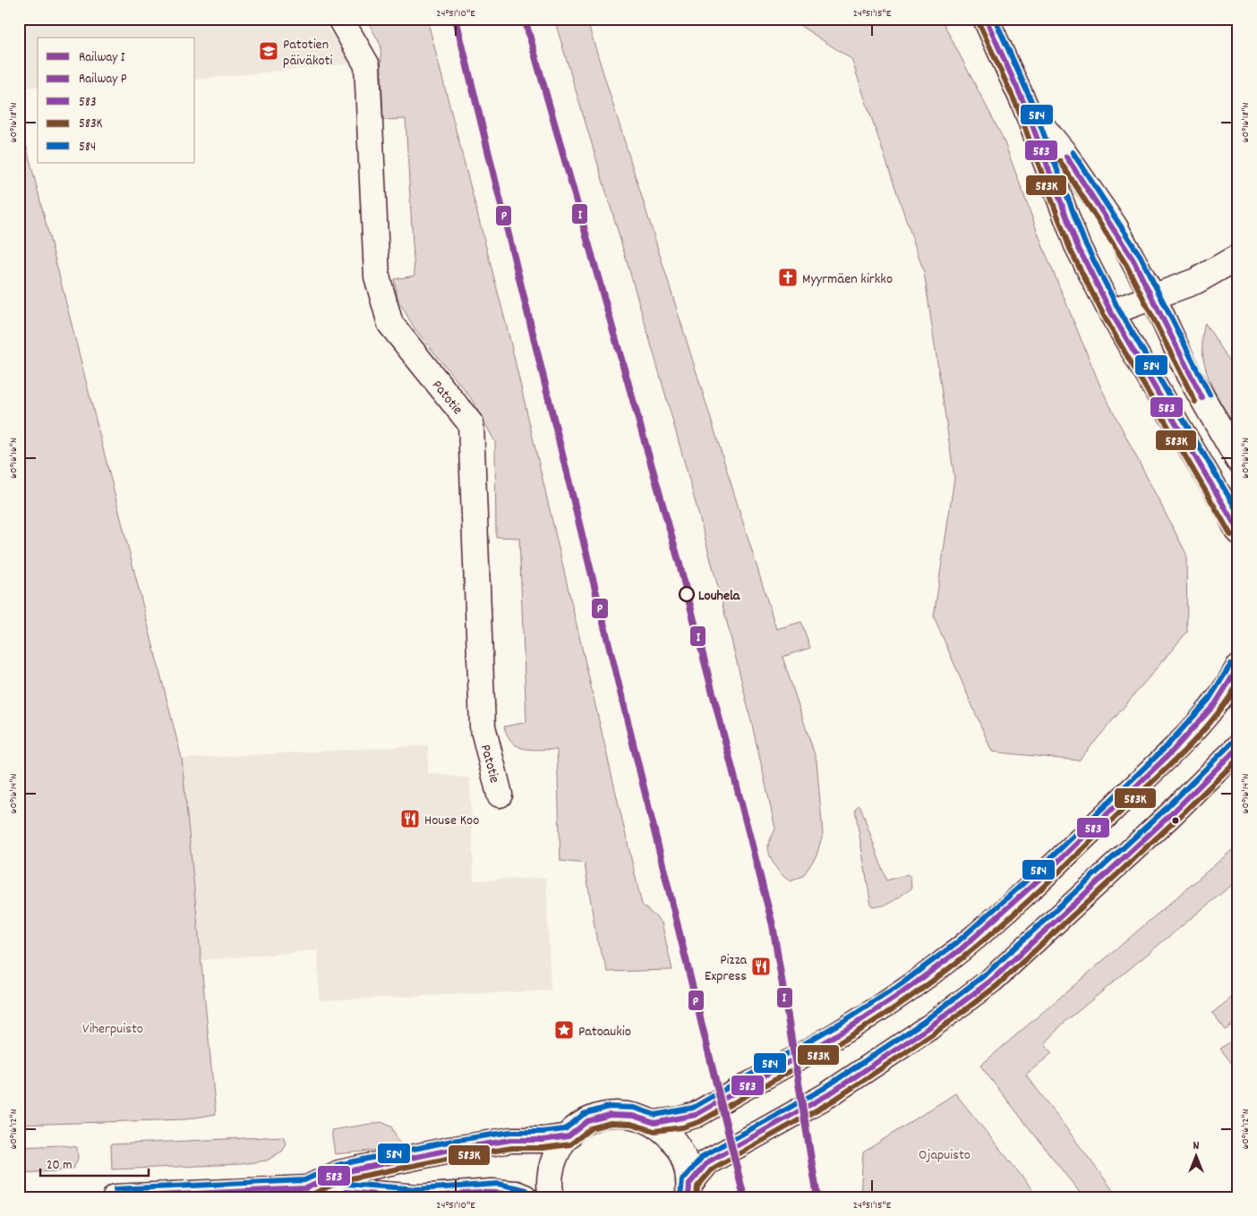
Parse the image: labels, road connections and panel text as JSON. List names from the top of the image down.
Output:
{
  "streets": {
    "street": ["Patotie"]
  },
  "parks": ["Viherpuisto", "Ojapuisto"],
  "places": {
    "school or university": ["Patotien päiväkoti"],
    "church": ["Myyrmäen kirkko"],
    "other": ["Louhela"],
    "restaurant": ["House Koo", "Pizza Express"],
    "place": ["Patoaukio"]
  },
  "lines": [
    "rail line I",
    "rail line P",
    "transit line 583",
    "transit line 584",
    "transit line 583K"
  ],
  "legend": [
    "Railway I",
    "Railway P",
    "583",
    "583K",
    "584"
  ],
  "scale_bar": "20 m",
  "north": "top",
  "coordinates": [
    "24°51'10\"E",
    "24°51'15\"E",
    "60°16'18\"N",
    "60°16'16\"N",
    "60°16'14\"N",
    "60°16'12\"N"
  ]
}
